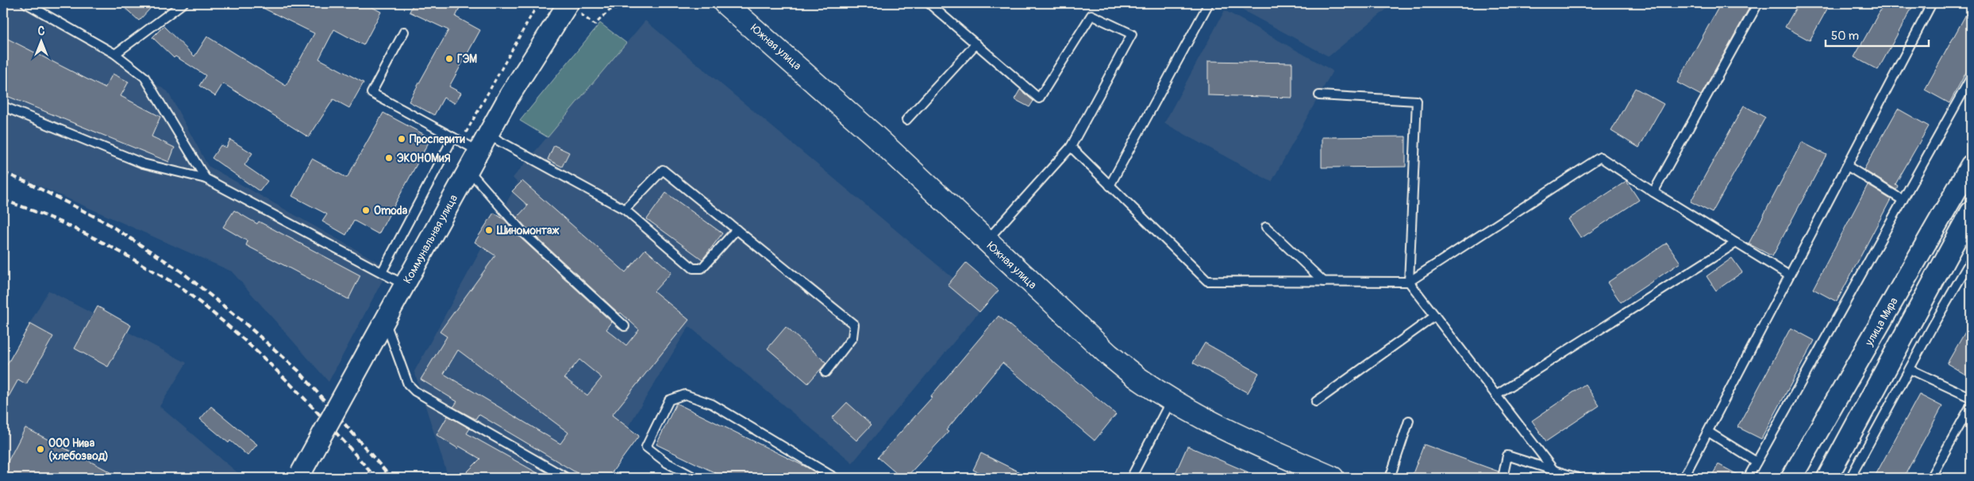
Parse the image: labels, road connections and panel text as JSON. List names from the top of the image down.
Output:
{
  "streets": {
    "main road": ["Южная улица"],
    "street": ["Коммунальная улица", "улица Мира"]
  },
  "places": [
    "ГЭМ",
    "Просперити",
    "ЭКОНОМиЯ",
    "Omoda",
    "Шиномонтаж",
    "ООО Нива (хлебозвод)"
  ],
  "scale_bar": "50 m",
  "north": "top"
}
